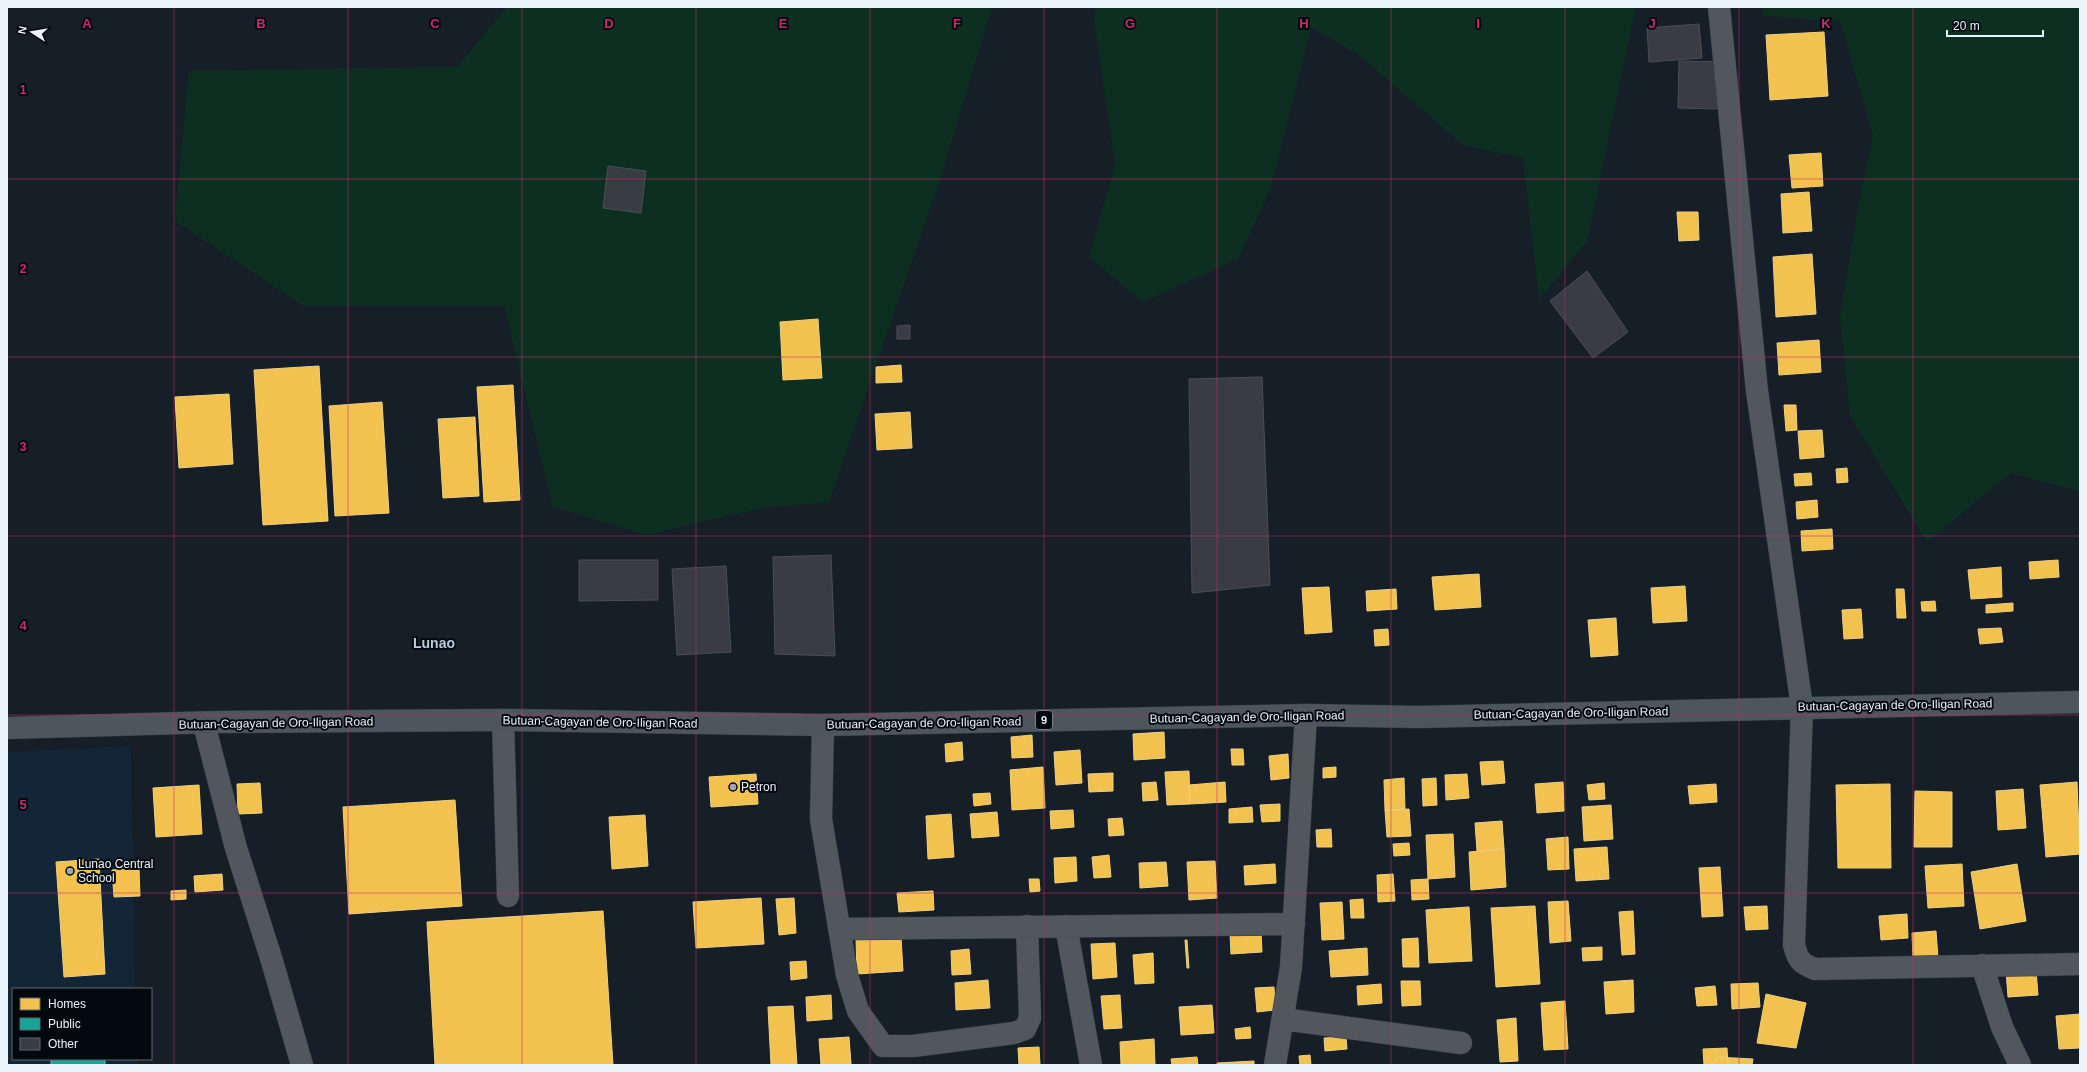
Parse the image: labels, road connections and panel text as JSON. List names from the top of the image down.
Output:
{
  "streets": {
    "highway": ["Butuan-Cagayan de Oro-Iligan Road", "9"]
  },
  "districts": ["Lunao"],
  "places": ["Petron", "Lunao Central School"],
  "legend": ["Homes", "Public", "Other"],
  "scale_bar": "20 m",
  "north": "left",
  "grid": {
    "columns": [
      "A",
      "B",
      "C",
      "D",
      "E",
      "F",
      "G",
      "H",
      "I",
      "J",
      "K"
    ],
    "rows": [
      "1",
      "2",
      "3",
      "4",
      "5"
    ]
  }
}
